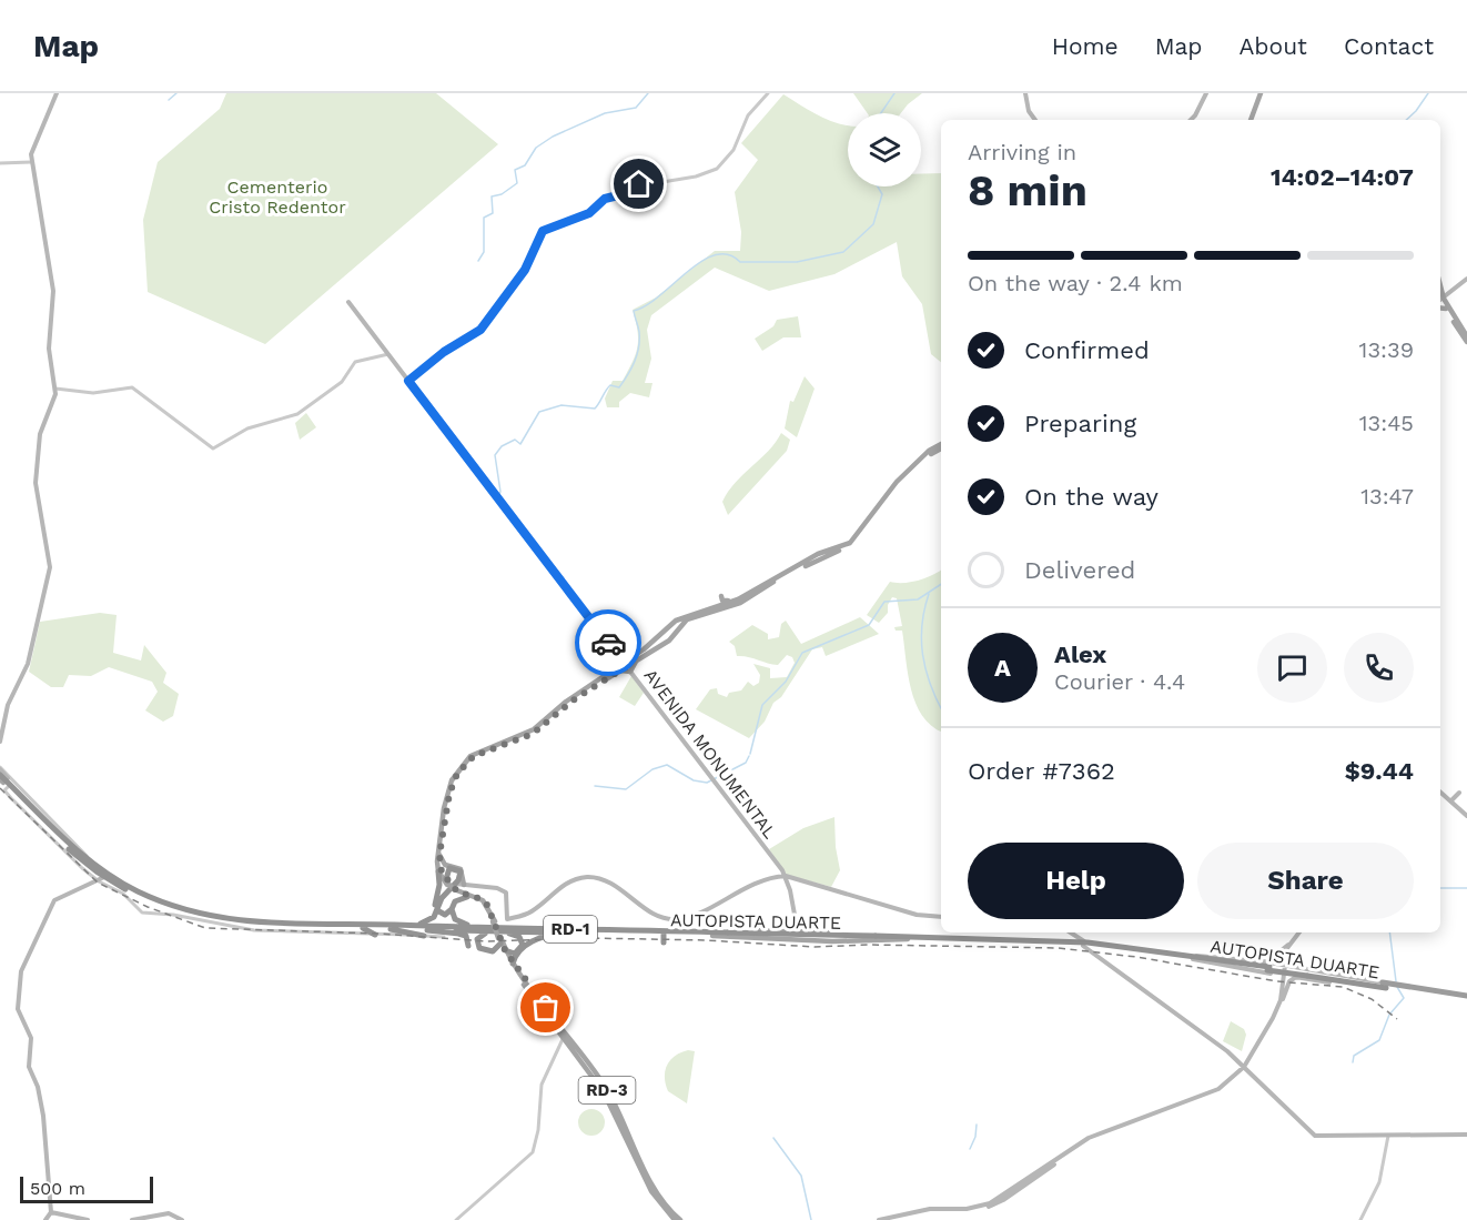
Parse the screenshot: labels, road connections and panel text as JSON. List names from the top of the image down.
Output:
{
  "streets": {
    "highway": ["AUTOPISTA DUARTE", "RD-1"],
    "main road": ["AVENIDA MONUMENTAL", "RD-3"]
  },
  "crossings": [
    ["AVENIDA MONUMENTAL", "AUTOPISTA DUARTE"]
  ],
  "parks": ["Cementerio Cristo Redentor"],
  "scale_bar": "500 m",
  "page": {
    "header": "Map",
    "nav": [
      "Home",
      "Map",
      "About",
      "Contact"
    ],
    "heading": ["8 min", "Arriving in", "14:02–14:07"],
    "panel": [
      "Alex",
      "Courier · 4.4",
      "Order #7362",
      "$9.44"
    ],
    "bar": "On the way · 2.4 km",
    "list": [
      ["Confirmed", "13:39"],
      ["Preparing", "13:45"],
      ["On the way", "13:47"],
      "Delivered"
    ],
    "round": "A",
    "buttons": ["Help", "Share"],
    "scale": "500 m"
  }
}
